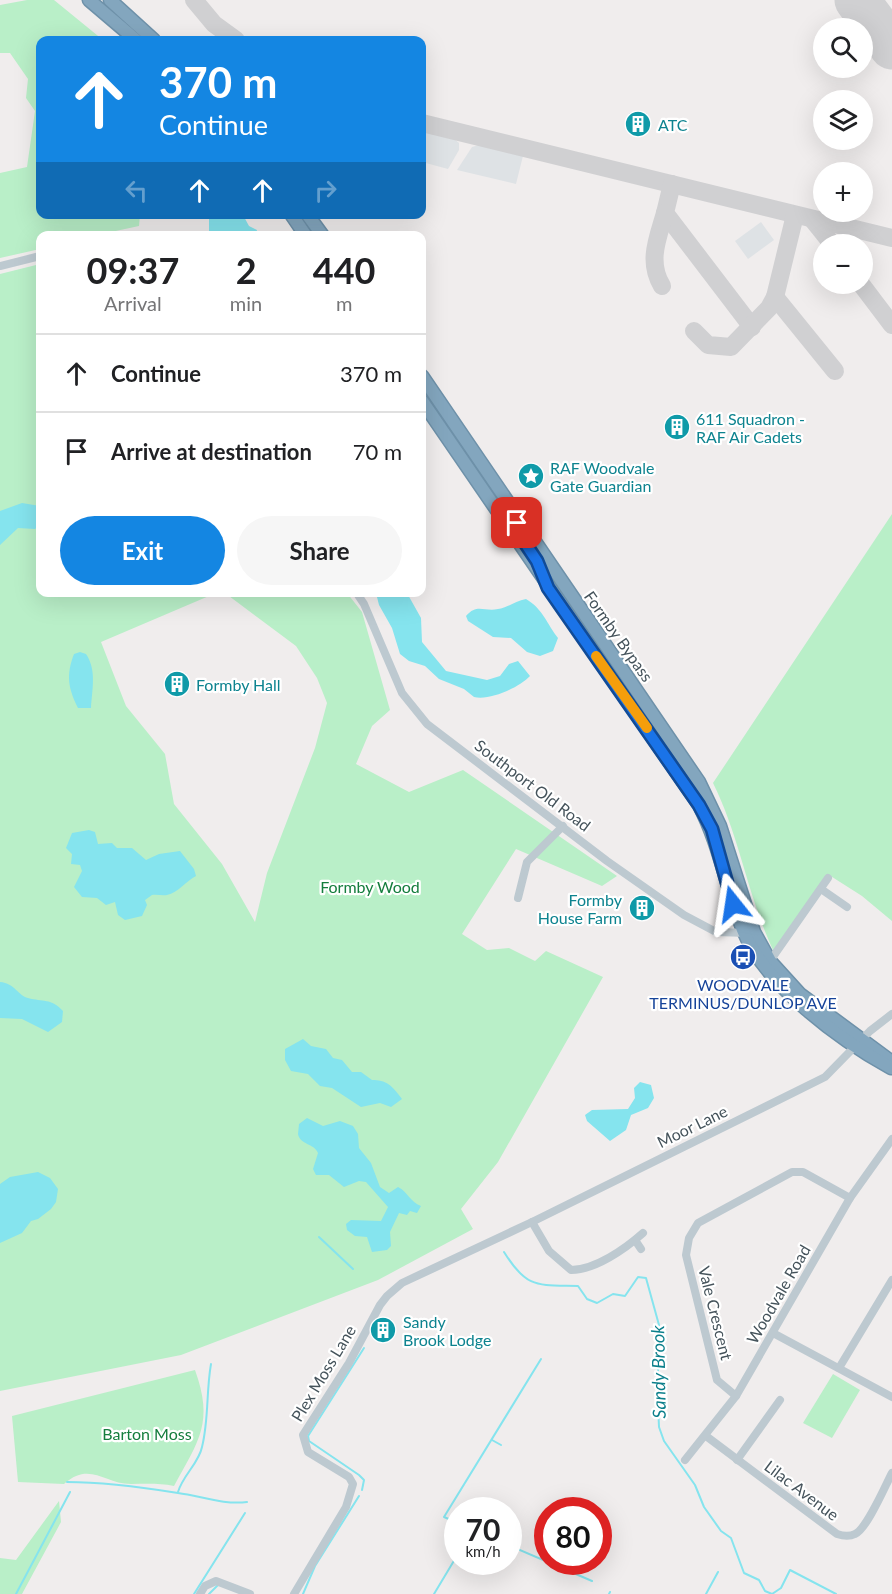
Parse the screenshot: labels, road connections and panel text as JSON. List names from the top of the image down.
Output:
{
  "streets": {
    "highway": ["Formby Bypass"],
    "street": [
      "Southport Old Road",
      "Moor Lane",
      "Woodvale Road",
      "Vale Crescent",
      "Plex Moss Lane",
      "Lilac Avenue"
    ]
  },
  "crossings": [
    ["Formby Bypass", "Southport Old Road"],
    ["Moor Lane", "Plex Moss Lane"],
    ["Woodvale Road", "Vale Crescent"],
    ["Woodvale Road", "Lilac Avenue"]
  ],
  "water": ["Sandy Brook"],
  "parks": ["Formby Wood", "Barton Moss"],
  "places": {
    "building": [
      "ATC",
      "611 Squadron - RAF Air Cadets",
      "Formby Hall",
      "Formby House Farm",
      "Sandy Brook Lodge"
    ],
    "place": ["RAF Woodvale Gate Guardian"],
    "bus stop": ["WOODVALE TERMINUS/DUNLOP AVE"]
  },
  "page": {
    "map_buttons": ["+", "−"],
    "turn": ["370 m", "Continue"],
    "eta": [
      "09:37",
      "Arrival",
      "2",
      "min",
      "440",
      "m"
    ],
    "list": [
      {
        "name": "Continue",
        "value": "370 m"
      },
      {
        "name": "Arrive at destination",
        "value": "70 m"
      }
    ],
    "buttons": ["Exit", "Share"],
    "speed": "70 km/h",
    "limit": "80"
  }
}
